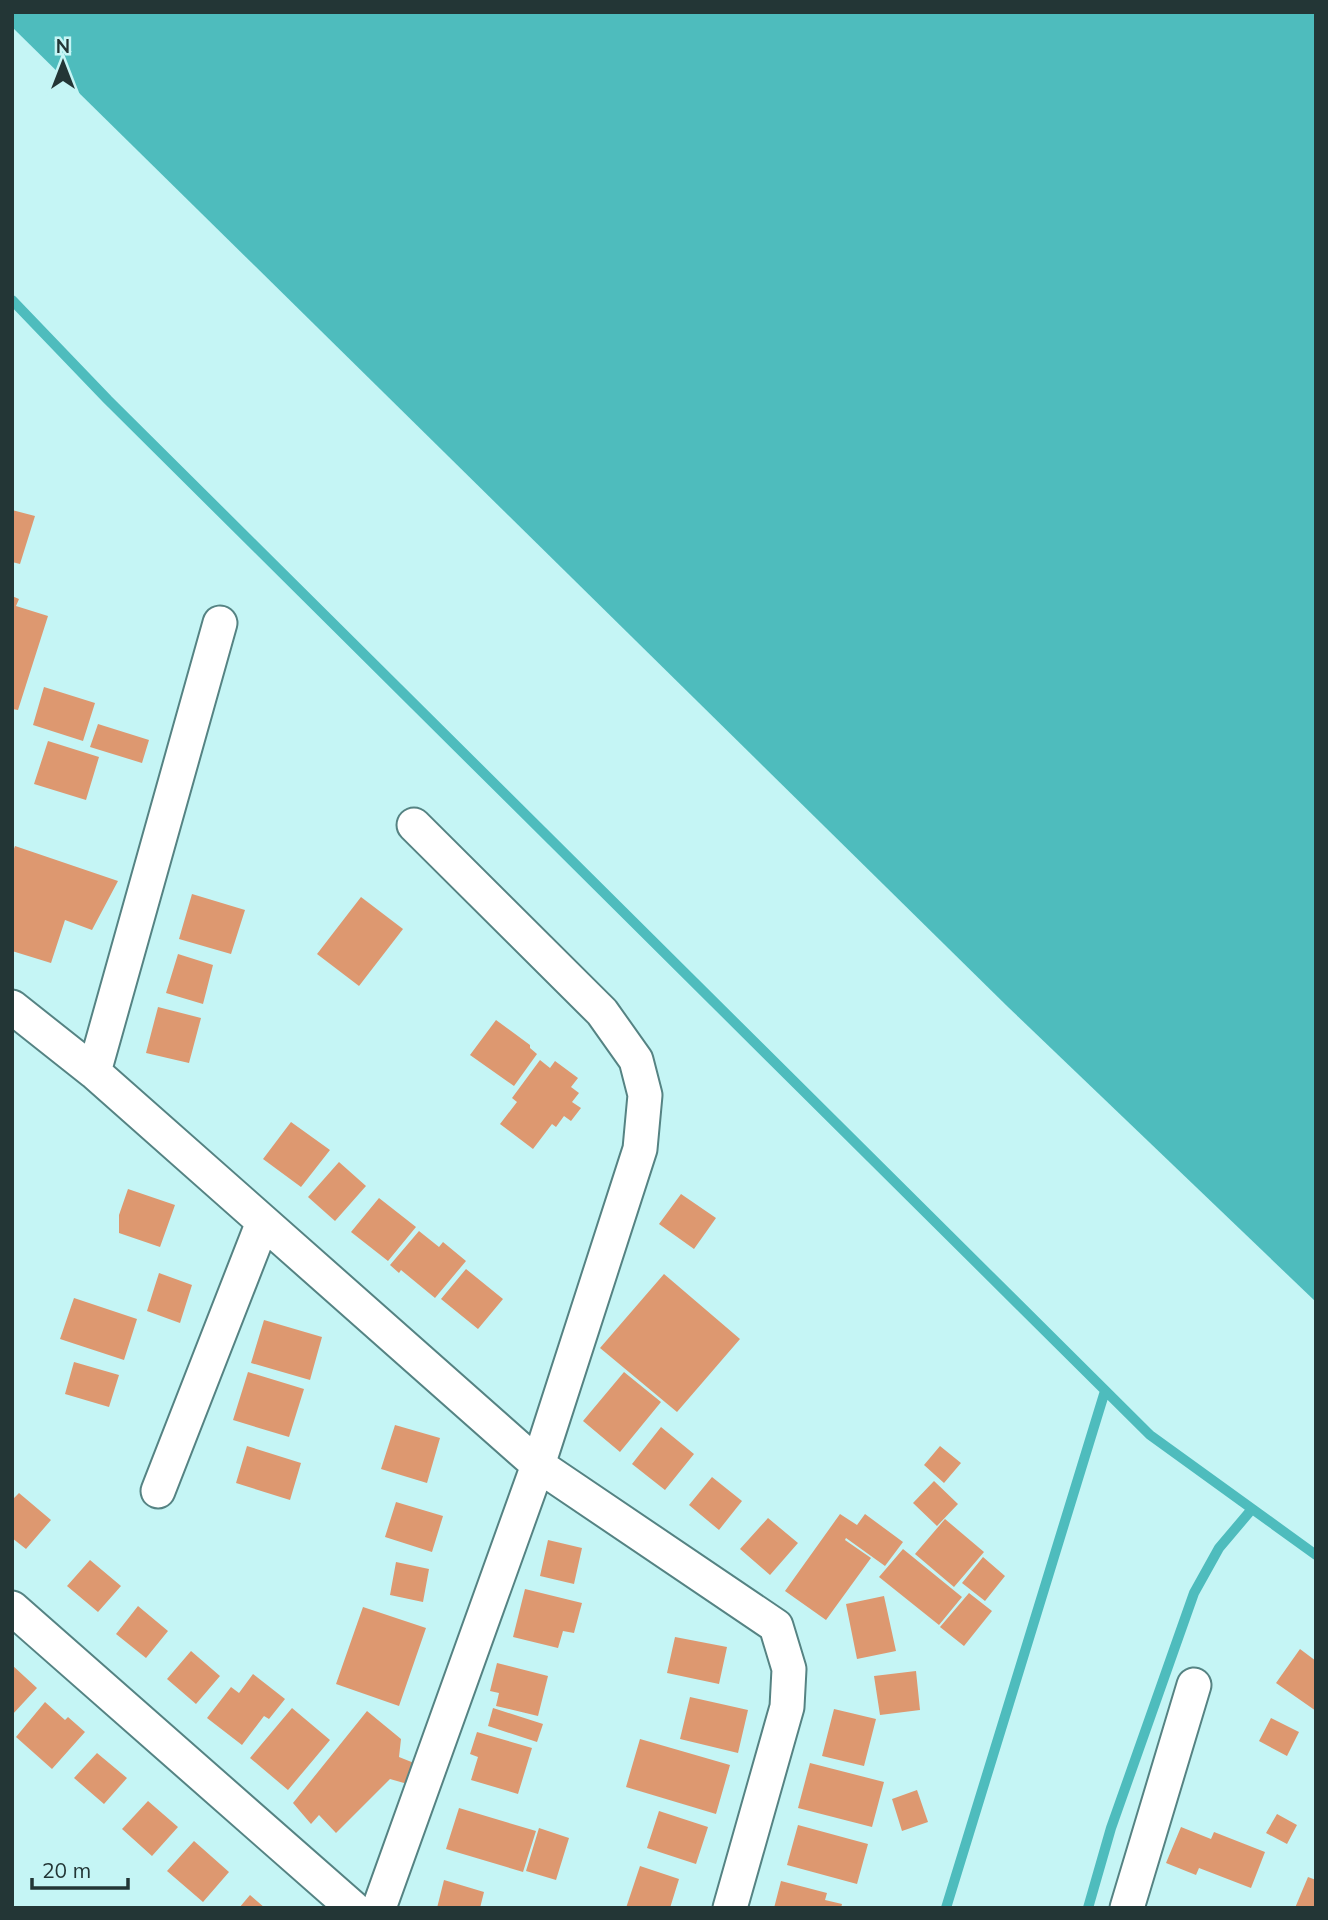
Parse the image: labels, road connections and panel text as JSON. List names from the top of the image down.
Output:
{
  "scale_bar": "20 m",
  "north": "top"
}
